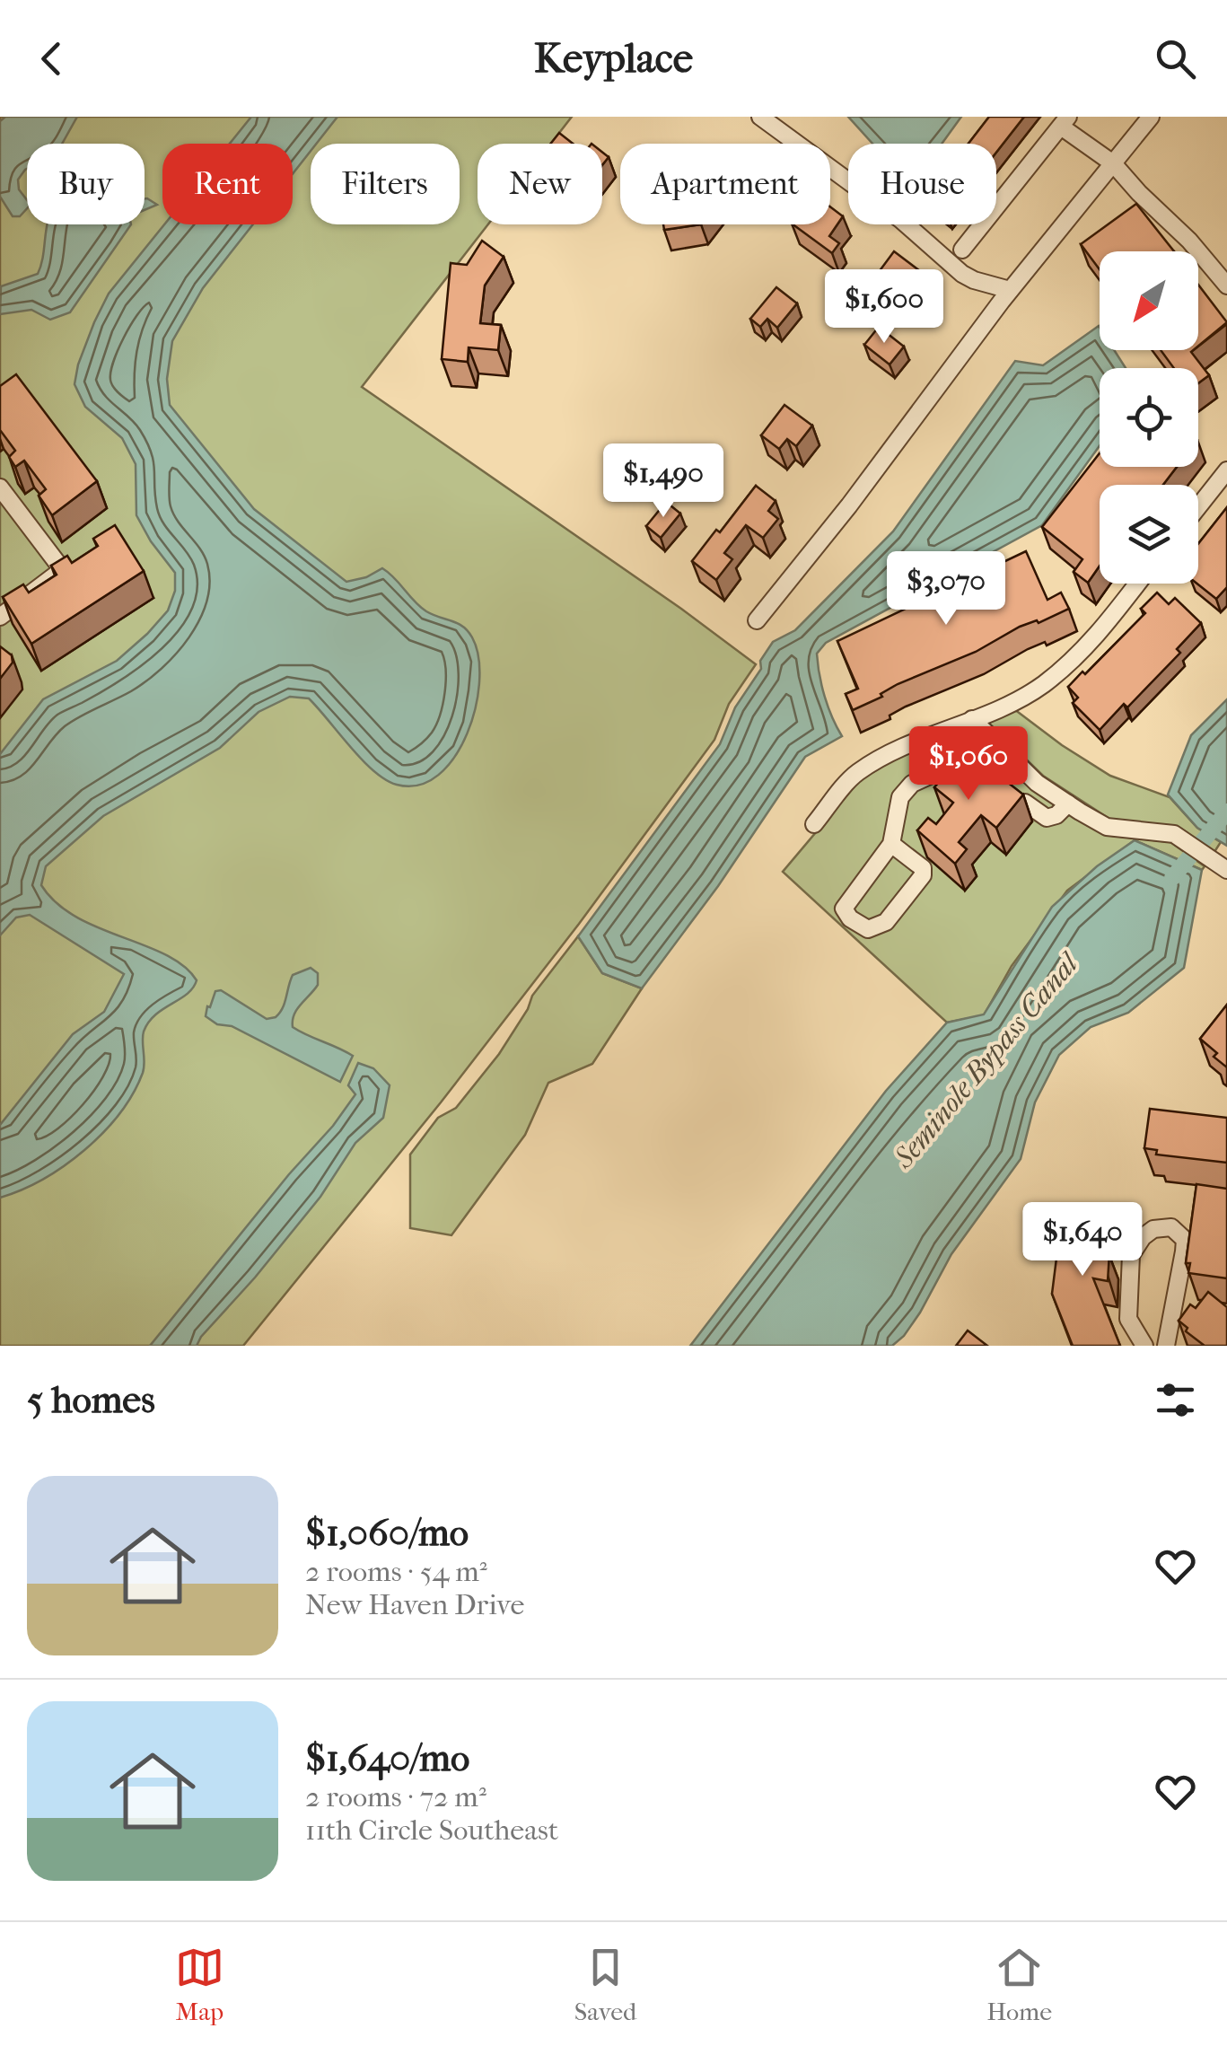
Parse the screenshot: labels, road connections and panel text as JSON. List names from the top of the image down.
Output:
{
  "water": ["Seminole Bypass Canal"],
  "north": "bottom left",
  "page": {
    "header": "Keyplace",
    "chip": [
      "Buy",
      "Rent",
      "Filters",
      "New",
      "Apartment",
      "House"
    ],
    "price": [
      "$1,600",
      "$1,490",
      "$3,070",
      "$1,060",
      "$1,640"
    ],
    "heading": "5 homes",
    "list": [
      {
        "name": "$1,060/mo",
        "note": "2 rooms · 54 m² · New Haven Drive"
      },
      {
        "name": "$1,640/mo",
        "note": "2 rooms · 72 m² · 11th Circle Southeast"
      }
    ],
    "tabs": ["Map", "Saved", "Home"]
  }
}
